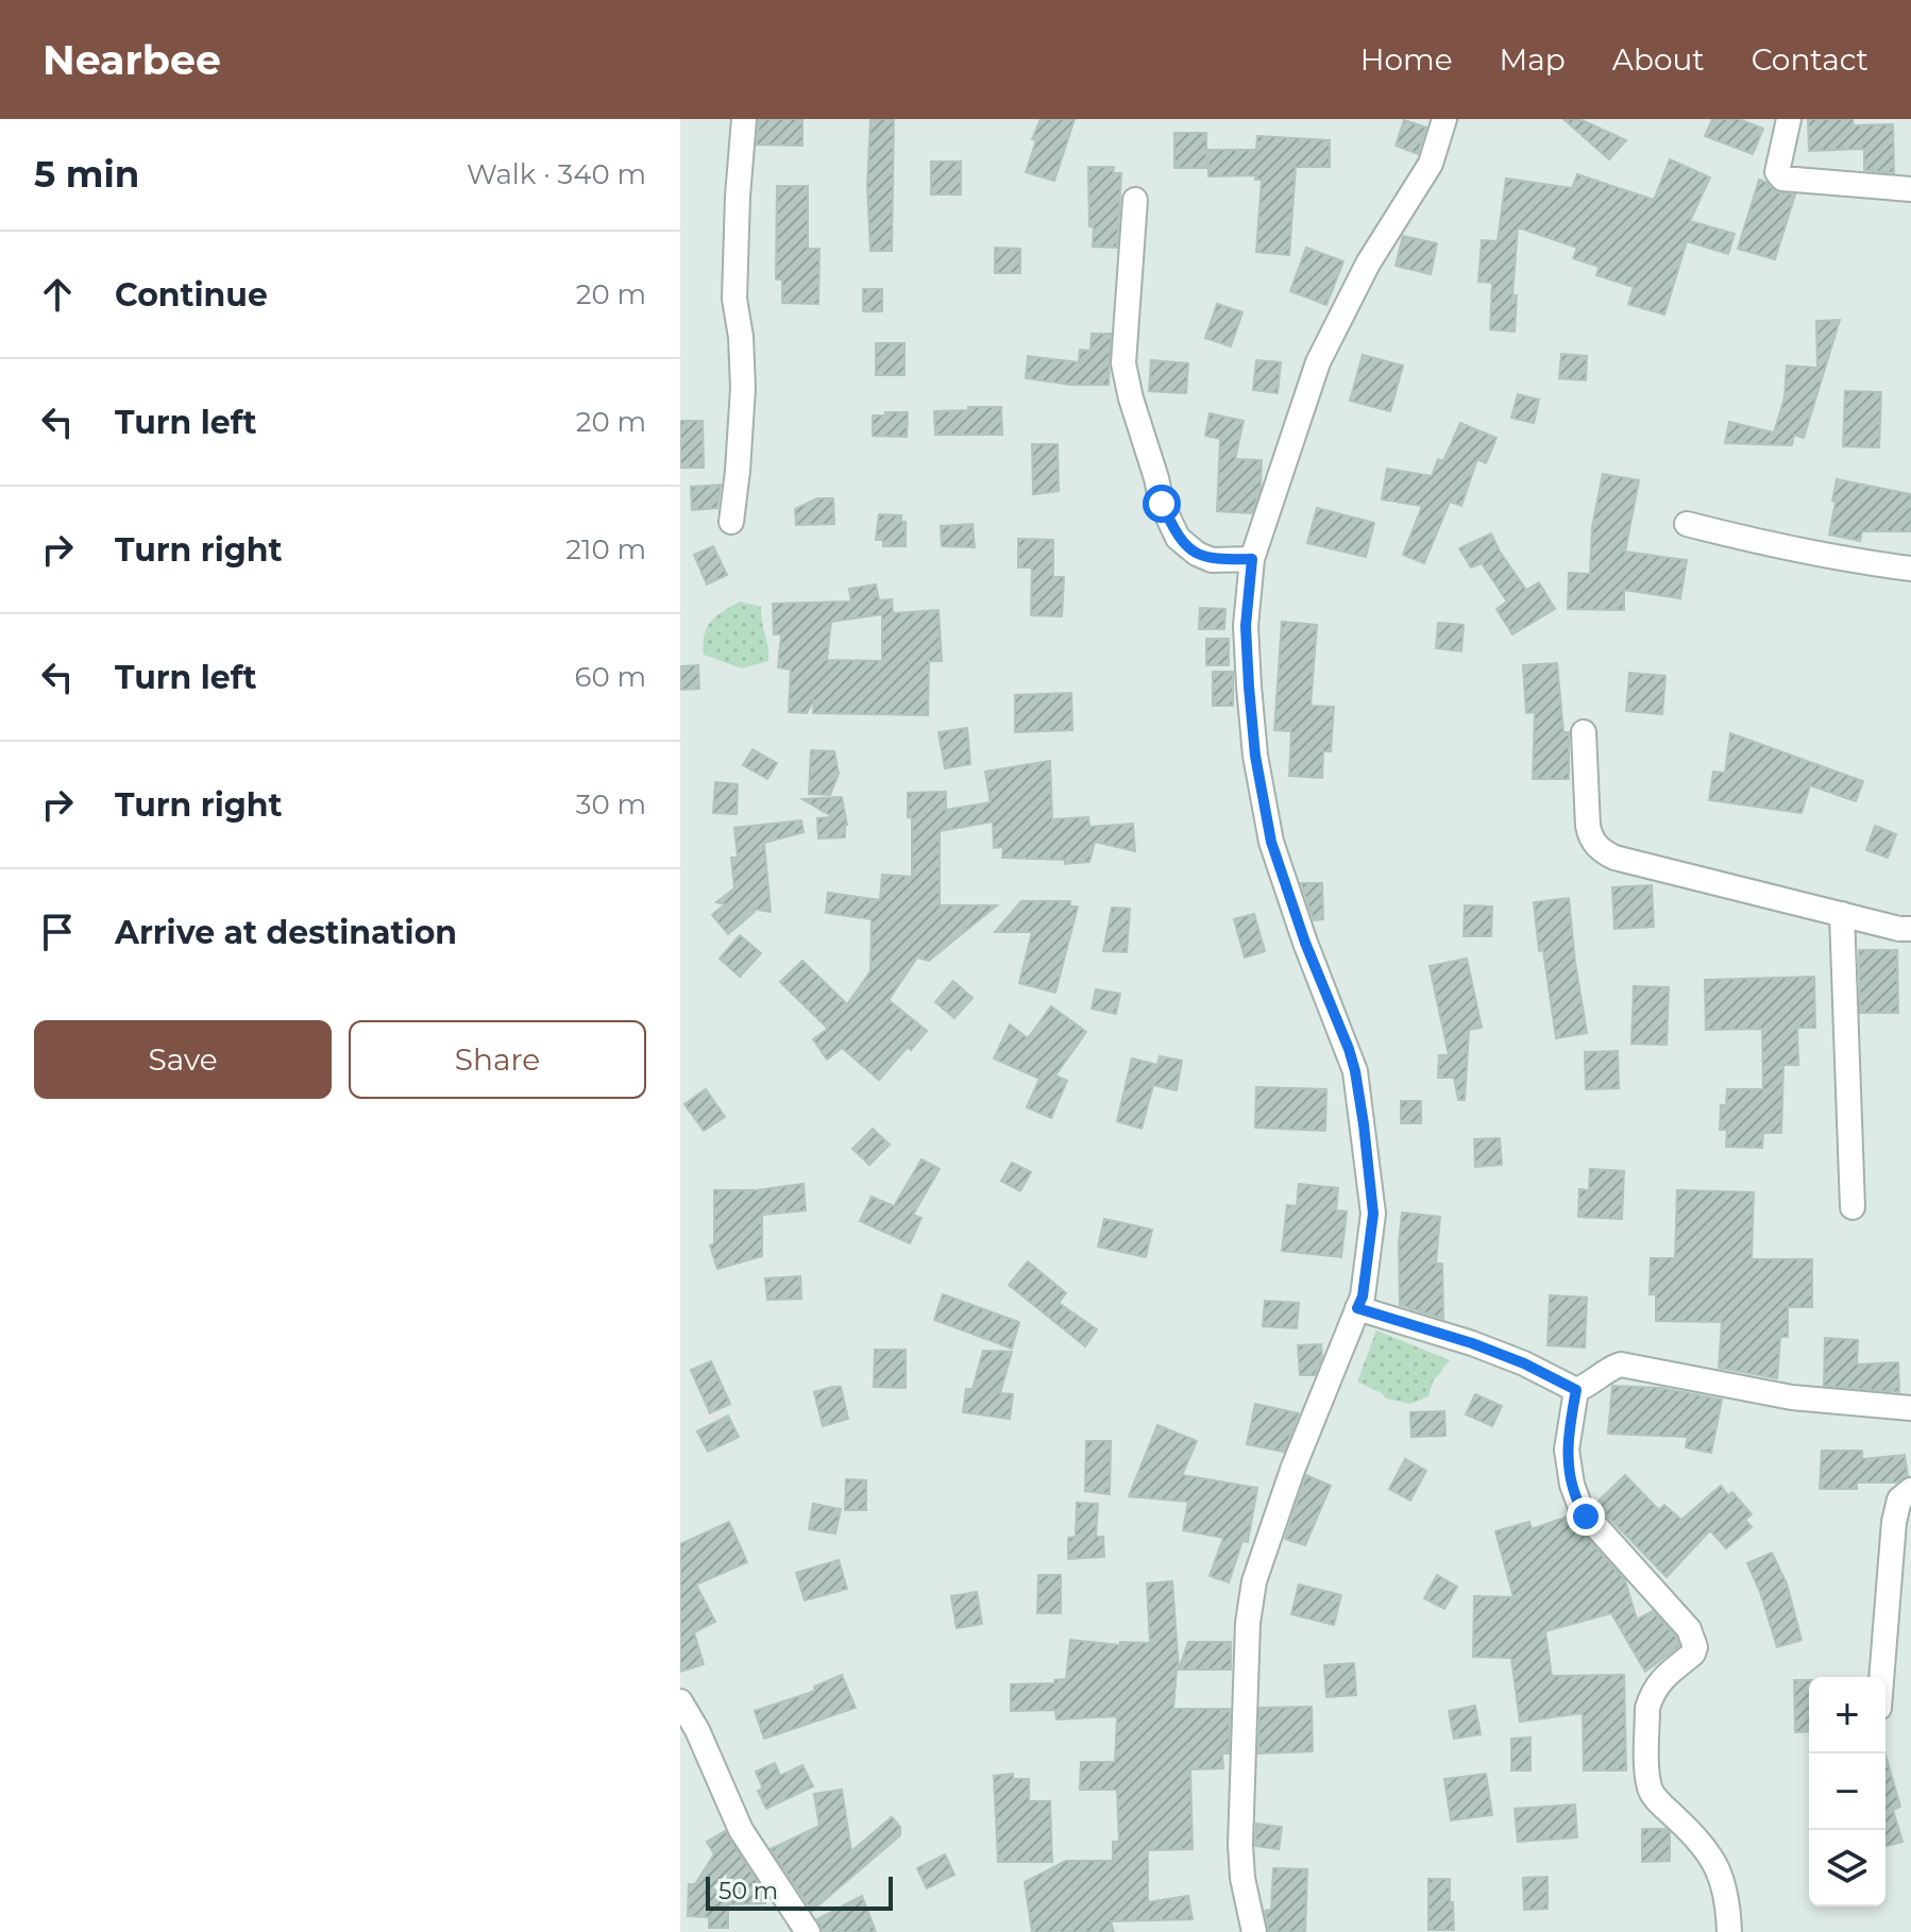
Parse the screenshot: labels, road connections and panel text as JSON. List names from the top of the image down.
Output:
{
  "scale_bar": "50 m",
  "page": {
    "header": "Nearbee",
    "nav": [
      "Home",
      "Map",
      "About",
      "Contact"
    ],
    "heading": ["5 min", "Walk · 340 m"],
    "list": [
      ["Continue", "20 m"],
      ["Turn left", "20 m"],
      ["Turn right", "210 m"],
      ["Turn left", "60 m"],
      ["Turn right", "30 m"],
      "Arrive at destination"
    ],
    "buttons": ["Save", "Share"],
    "map_buttons": ["+", "−"],
    "scale": "50 m"
  }
}
